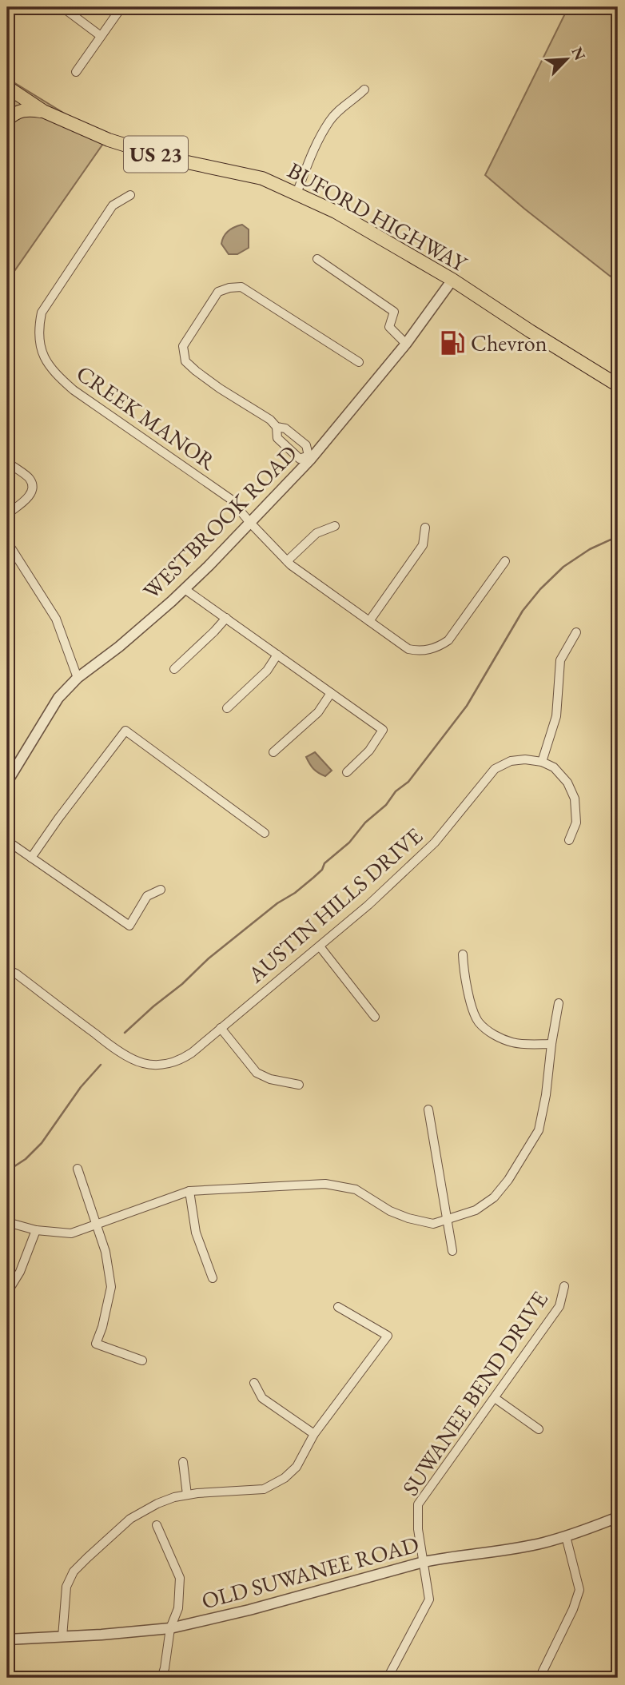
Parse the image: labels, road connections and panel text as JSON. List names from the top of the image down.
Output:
{
  "streets": {
    "main road": ["US 23", "BUFORD HIGHWAY"],
    "street": [
      "CREEK MANOR",
      "WESTBROOK ROAD",
      "AUSTIN HILLS DRIVE",
      "SUWANEE BEND DRIVE",
      "OLD SUWANEE ROAD"
    ]
  },
  "crossings": [
    ["BUFORD HIGHWAY", "WESTBROOK ROAD"],
    ["CREEK MANOR", "WESTBROOK ROAD"],
    ["SUWANEE BEND DRIVE", "OLD SUWANEE ROAD"]
  ],
  "places": {
    "fuel station": ["Chevron"]
  },
  "north": "top right"
}
